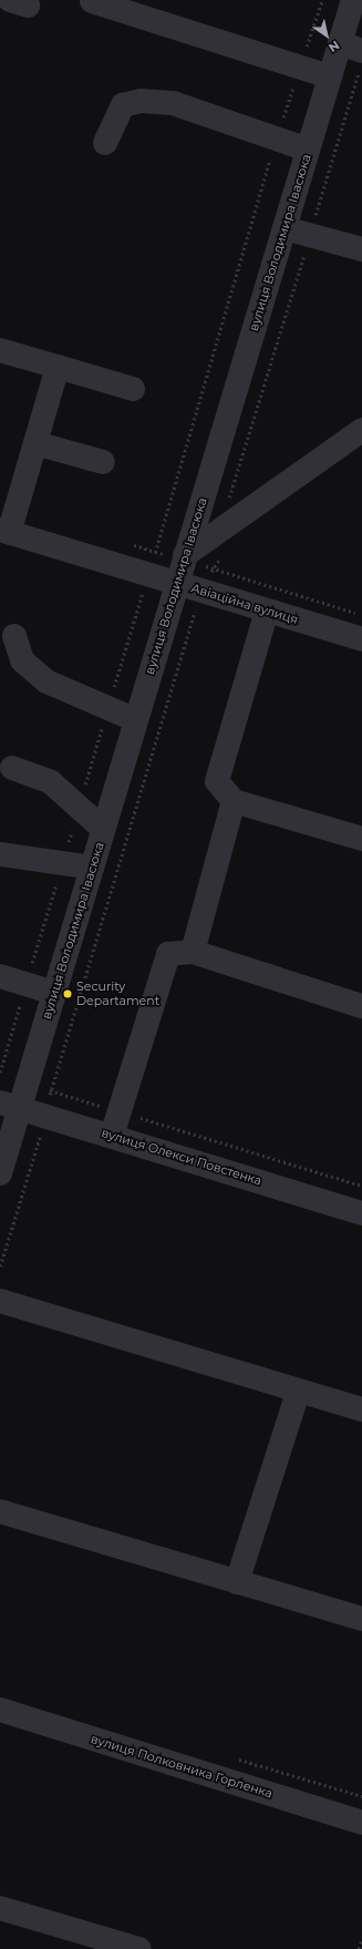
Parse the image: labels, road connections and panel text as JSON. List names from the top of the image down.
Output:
{
  "streets": {
    "street": [
      "вулиця Володимира Івасюка",
      "Авіаційна вулиця",
      "вулиця Олекси Повстенка",
      "вулиця Полковника Горленка"
    ]
  },
  "crossings": [
    ["вулиця Володимира Івасюка", "Авіаційна вулиця"],
    ["вулиця Володимира Івасюка", "вулиця Олекси Повстенка"]
  ],
  "places": ["Security Departament"],
  "north": "bottom right"
}
